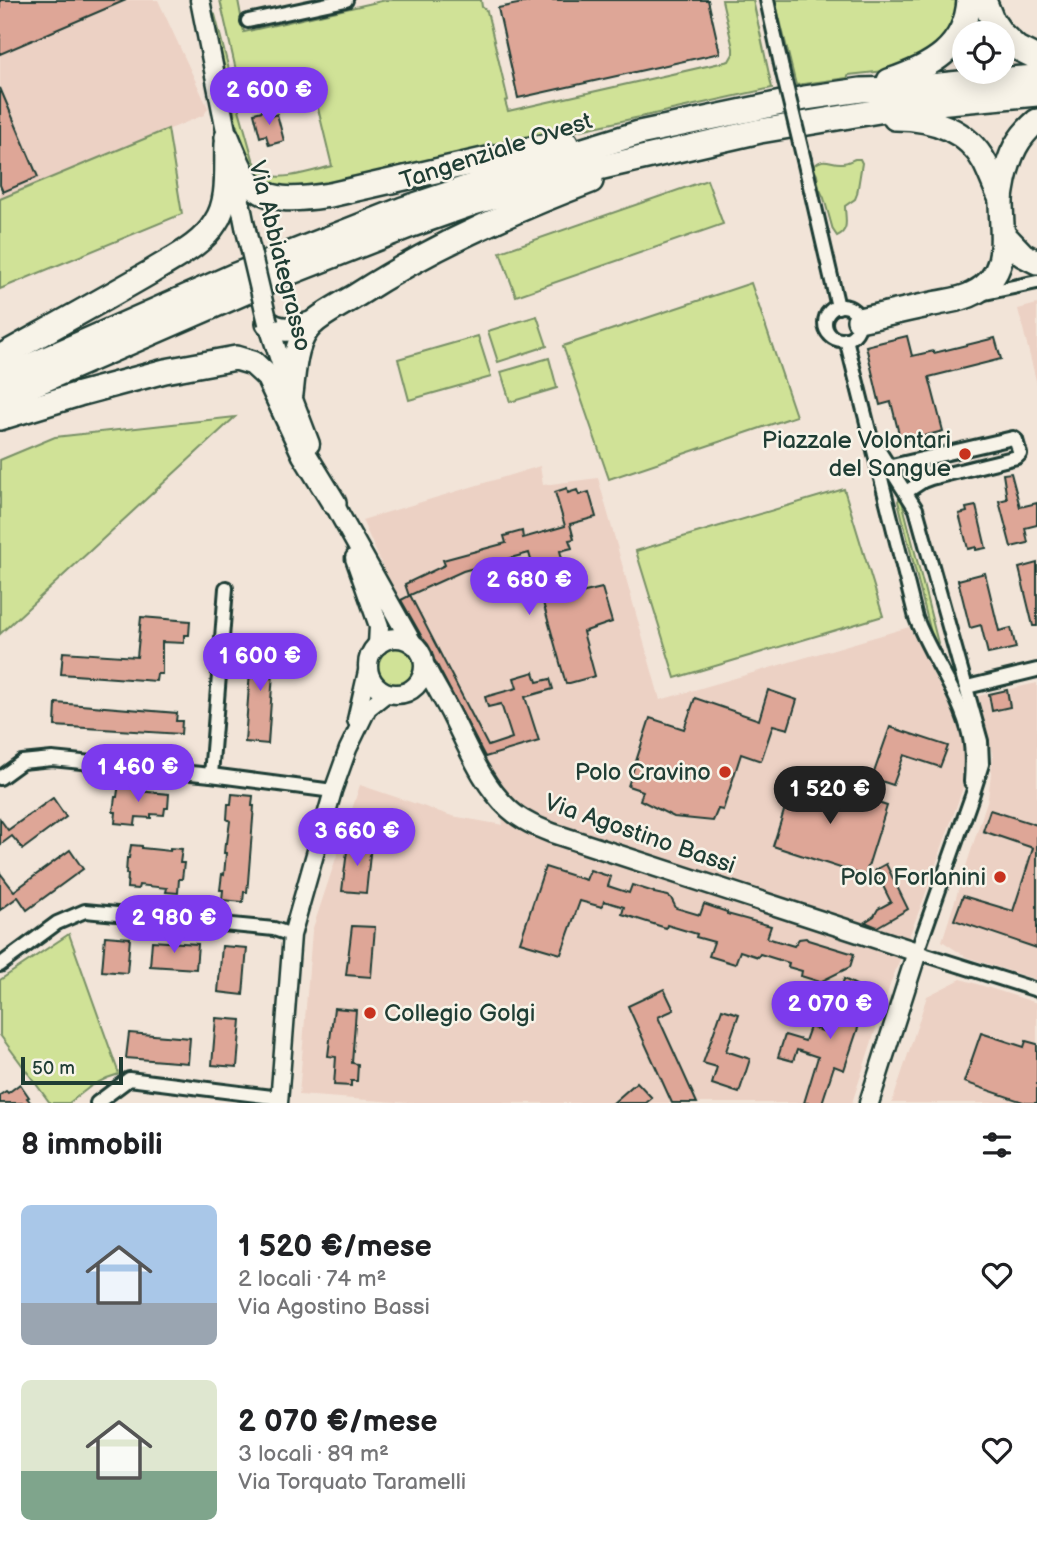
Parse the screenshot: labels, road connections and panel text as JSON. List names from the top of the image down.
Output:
{
  "streets": {
    "highway": ["Tangenziale Ovest"],
    "main road": ["Via Abbiategrasso", "Via Agostino Bassi"]
  },
  "crossings": [
    ["Via Abbiategrasso", "Via Agostino Bassi"]
  ],
  "places": [
    "Piazzale Volontari del Sangue",
    "Polo Cravino",
    "Polo Forlanini",
    "Collegio Golgi"
  ],
  "scale_bar": "50 m",
  "page": {
    "price": [
      "2 600 €",
      "2 680 €",
      "1 600 €",
      "1 460 €",
      "1 520 €",
      "3 660 €",
      "2 980 €",
      "2 070 €"
    ],
    "scale": "50 m",
    "heading": "8 immobili",
    "list": [
      {
        "name": "1 520 €/mese",
        "note": "2 locali · 74 m² · Via Agostino Bassi"
      },
      {
        "name": "2 070 €/mese",
        "note": "3 locali · 89 m² · Via Torquato Taramelli"
      }
    ]
  }
}
